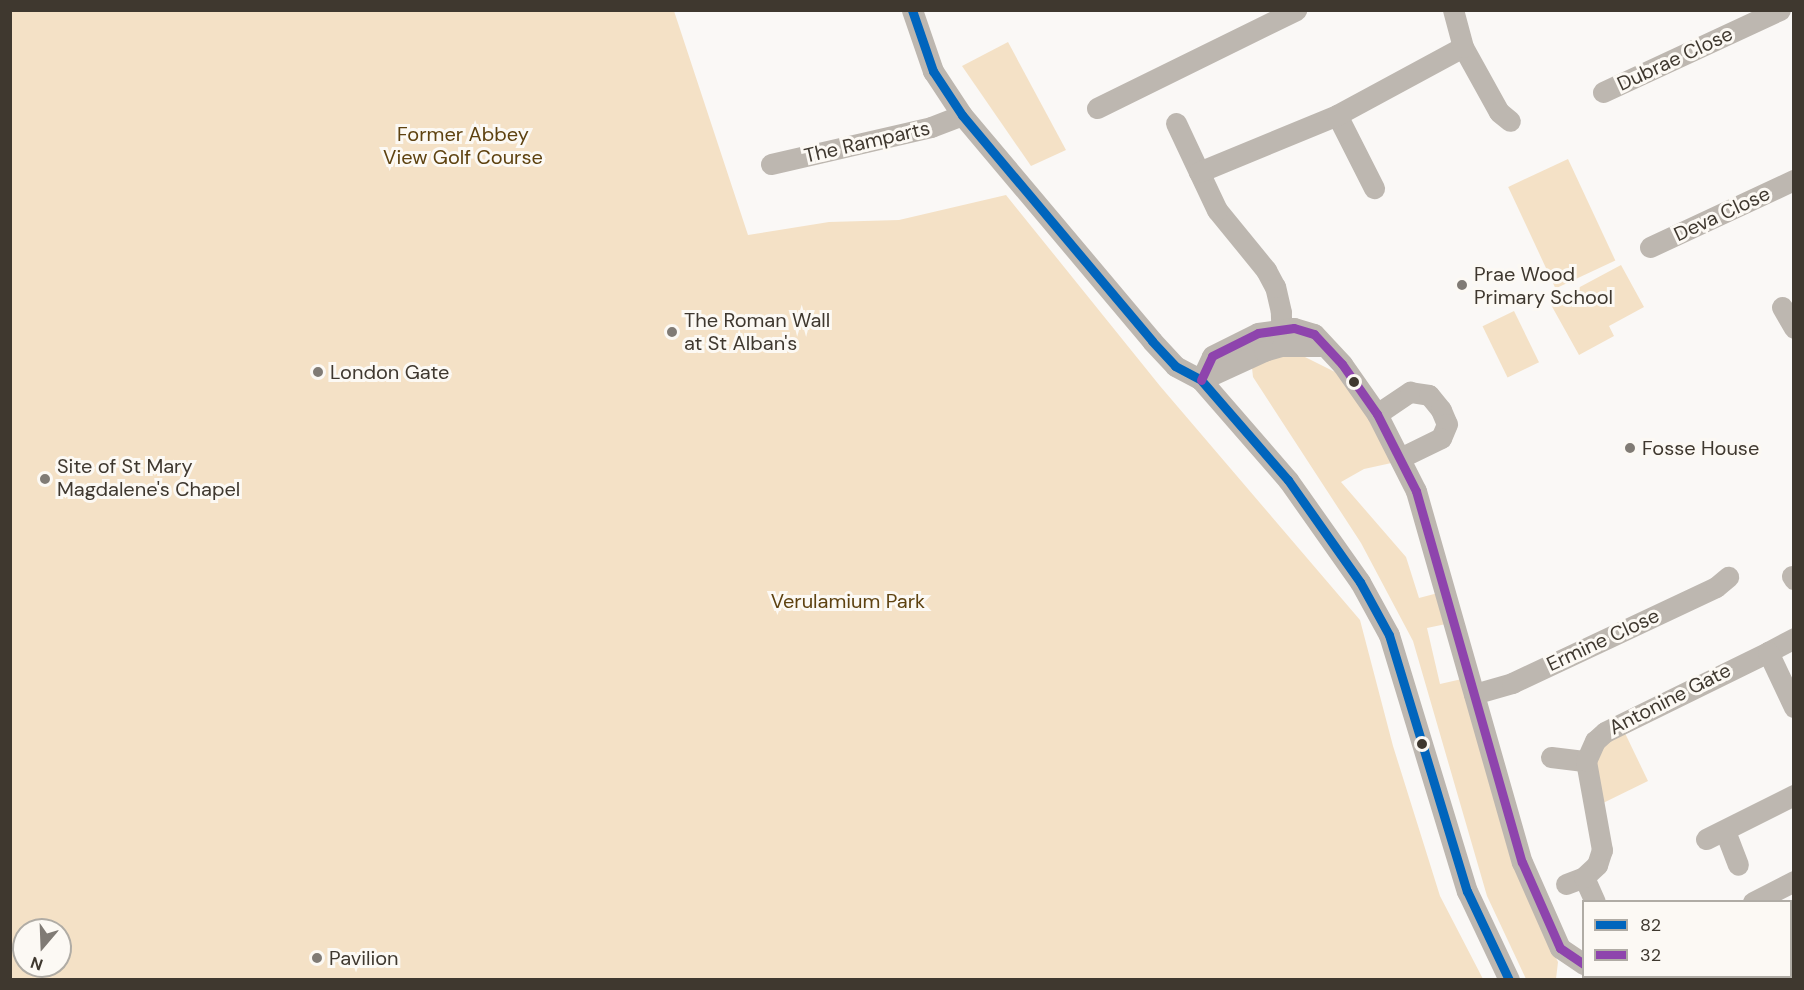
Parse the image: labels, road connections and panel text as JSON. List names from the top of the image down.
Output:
{
  "streets": {
    "street": [
      "Dubrae Close",
      "The Ramparts",
      "Deva Close",
      "Ermine Close",
      "Antonine Gate"
    ]
  },
  "parks": ["Former Abbey View Golf Course", "Verulamium Park"],
  "places": [
    "Prae Wood Primary School",
    "The Roman Wall at St Alban's",
    "London Gate",
    "Fosse House",
    "Site of St Mary Magdalene's Chapel",
    "Pavilion"
  ],
  "lines": ["transit line 82", "transit line 32"],
  "legend": ["82", "32"],
  "north": "bottom"
}
